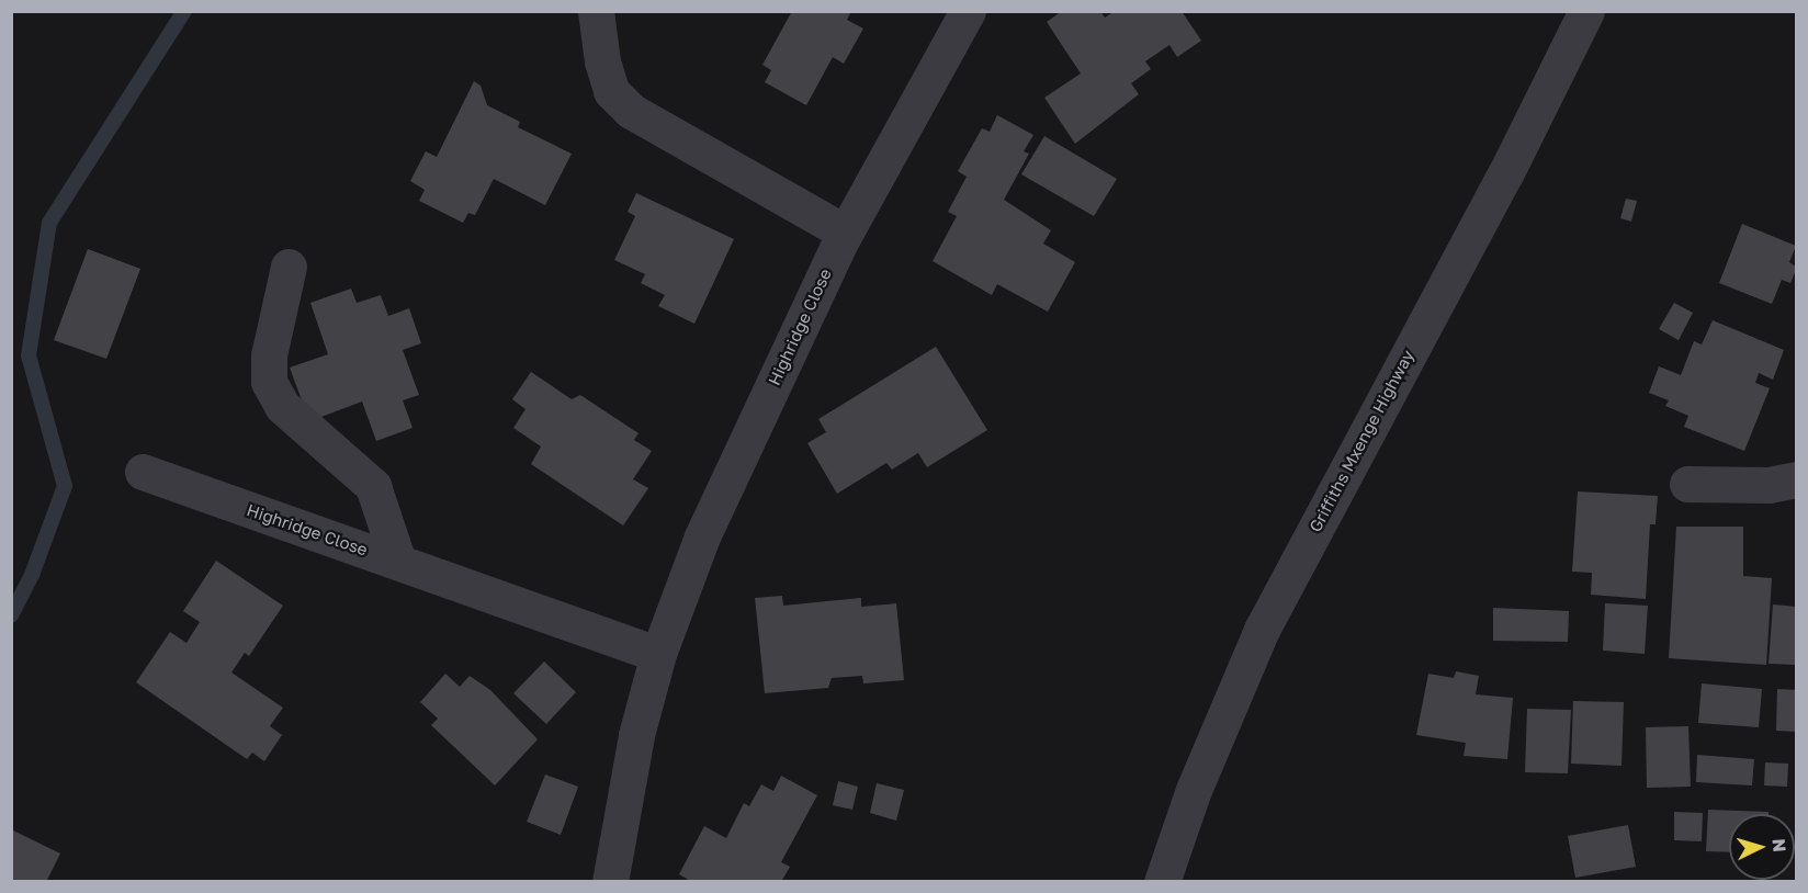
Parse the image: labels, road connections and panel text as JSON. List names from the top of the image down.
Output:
{
  "streets": {
    "street": ["Highridge Close", "Griffiths Mxenge Highway"]
  },
  "north": "right"
}
